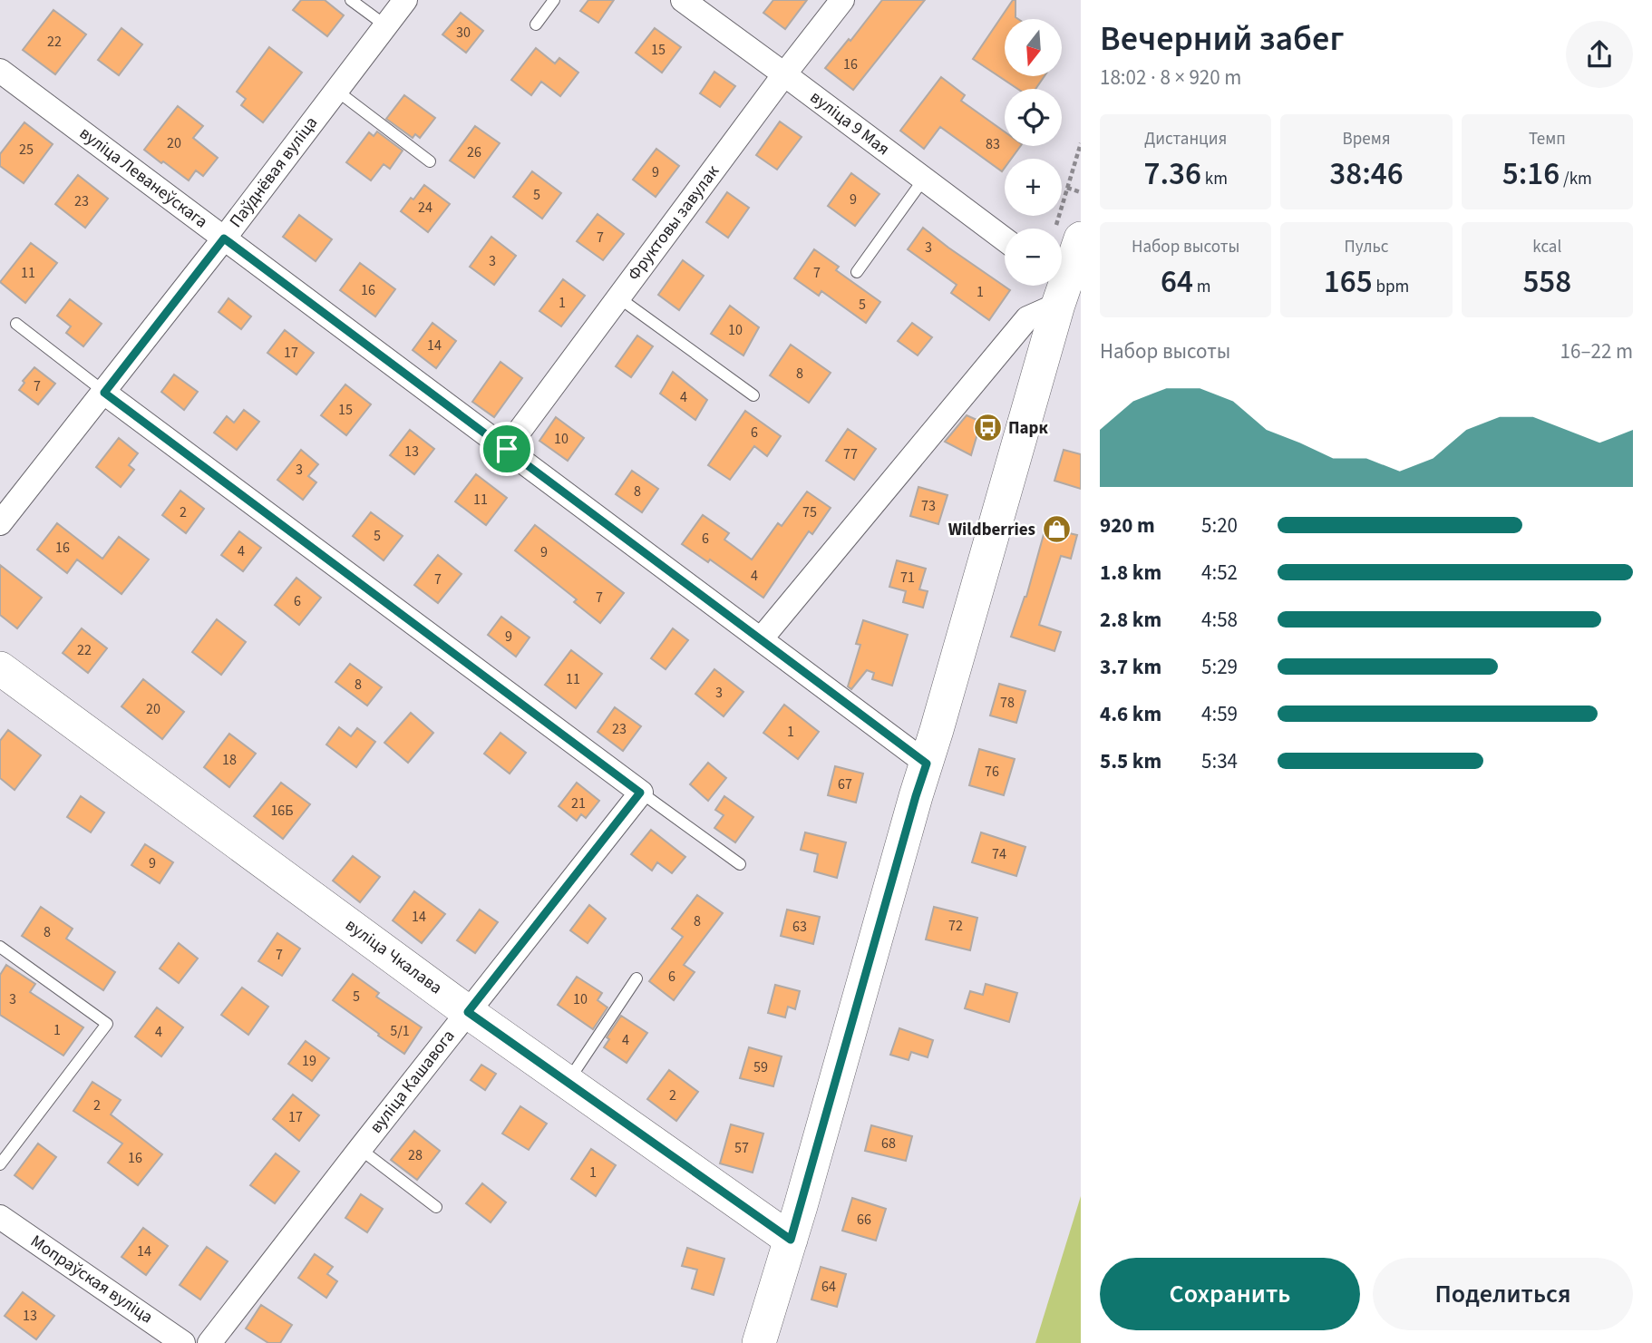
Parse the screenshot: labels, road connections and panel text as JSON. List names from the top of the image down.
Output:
{
  "streets": {
    "main road": ["вуліца Чкалава"],
    "street": [
      "вуліца 9 Мая",
      "Паўднёвая вуліца",
      "вуліца Леванеўскага",
      "Фруктовы завулак",
      "вуліца Кашавога",
      "Мопраўская вуліца"
    ]
  },
  "crossings": [
    ["вуліца 9 Мая", "Фруктовы завулак"],
    ["Паўднёвая вуліца", "вуліца Леванеўскага"],
    ["вуліца Леванеўскага", "Фруктовы завулак"],
    ["вуліца Чкалава", "вуліца Кашавога"]
  ],
  "places": {
    "bus stop": ["Парк"],
    "shop": ["Wildberries"]
  },
  "house_numbers": [
    "30",
    "22",
    "15",
    "16",
    "20",
    "83",
    "25",
    "26",
    "9",
    "5",
    "9",
    "23",
    "24",
    "7",
    "3",
    "3",
    "11",
    "7",
    "16",
    "1",
    "1",
    "5",
    "10",
    "14",
    "17",
    "8",
    "7",
    "4",
    "15",
    "6",
    "10",
    "13",
    "77",
    "3",
    "8",
    "11",
    "73",
    "2",
    "75",
    "5",
    "6",
    "16",
    "4",
    "9",
    "4",
    "71",
    "7",
    "7",
    "6",
    "9",
    "22",
    "11",
    "8",
    "3",
    "78",
    "20",
    "23",
    "1",
    "18",
    "76",
    "67",
    "21",
    "16Б",
    "74",
    "9",
    "14",
    "8",
    "72",
    "63",
    "8",
    "7",
    "6",
    "5",
    "3",
    "10",
    "1",
    "5/1",
    "4",
    "4",
    "19",
    "59",
    "2",
    "2",
    "17",
    "68",
    "57",
    "28",
    "16",
    "1",
    "66",
    "14",
    "64",
    "13"
  ],
  "north": "bottom",
  "page": {
    "heading": ["Вечерний забег", "18:02 · 8 × 920 m"],
    "map_buttons": ["+", "−"],
    "stats": [
      ["Дистанция", "7.36 km"],
      ["Время", "38:46"],
      ["Темп", "5:16 /km"],
      ["Набор высоты", "64 m"],
      ["Пульс", "165 bpm"],
      ["kcal", "558"]
    ],
    "chart": ["Набор высоты", "16–22 m"],
    "list": [
      {
        "name": "920 m",
        "note": "5:20"
      },
      {
        "name": "1.8 km",
        "note": "4:52"
      },
      {
        "name": "2.8 km",
        "note": "4:58"
      },
      {
        "name": "3.7 km",
        "note": "5:29"
      },
      {
        "name": "4.6 km",
        "note": "4:59"
      },
      {
        "name": "5.5 km",
        "note": "5:34"
      }
    ],
    "buttons": ["Сохранить", "Поделиться"]
  }
}
